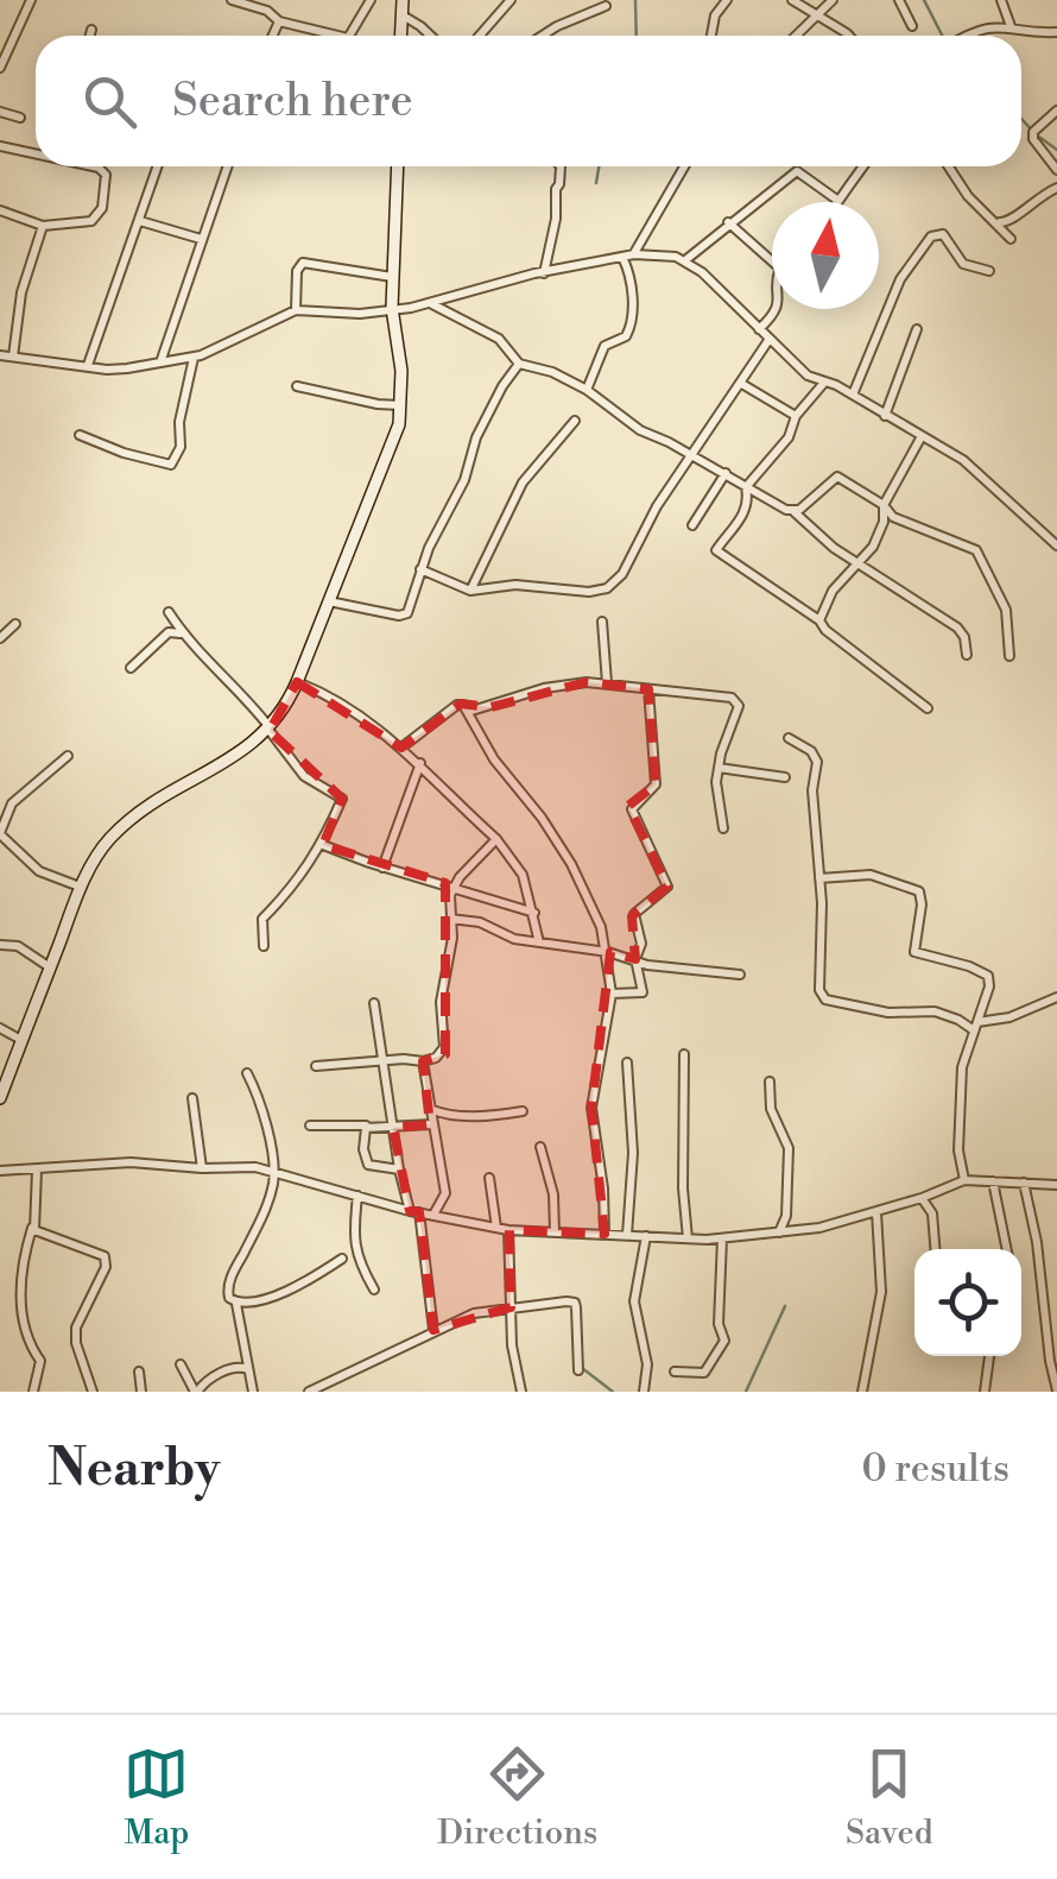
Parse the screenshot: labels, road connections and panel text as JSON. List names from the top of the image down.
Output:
{
  "north": "top",
  "page": {
    "search": "Search here",
    "heading": ["Nearby", "0 results"],
    "nav": ["Map", "Directions", "Saved"]
  }
}
